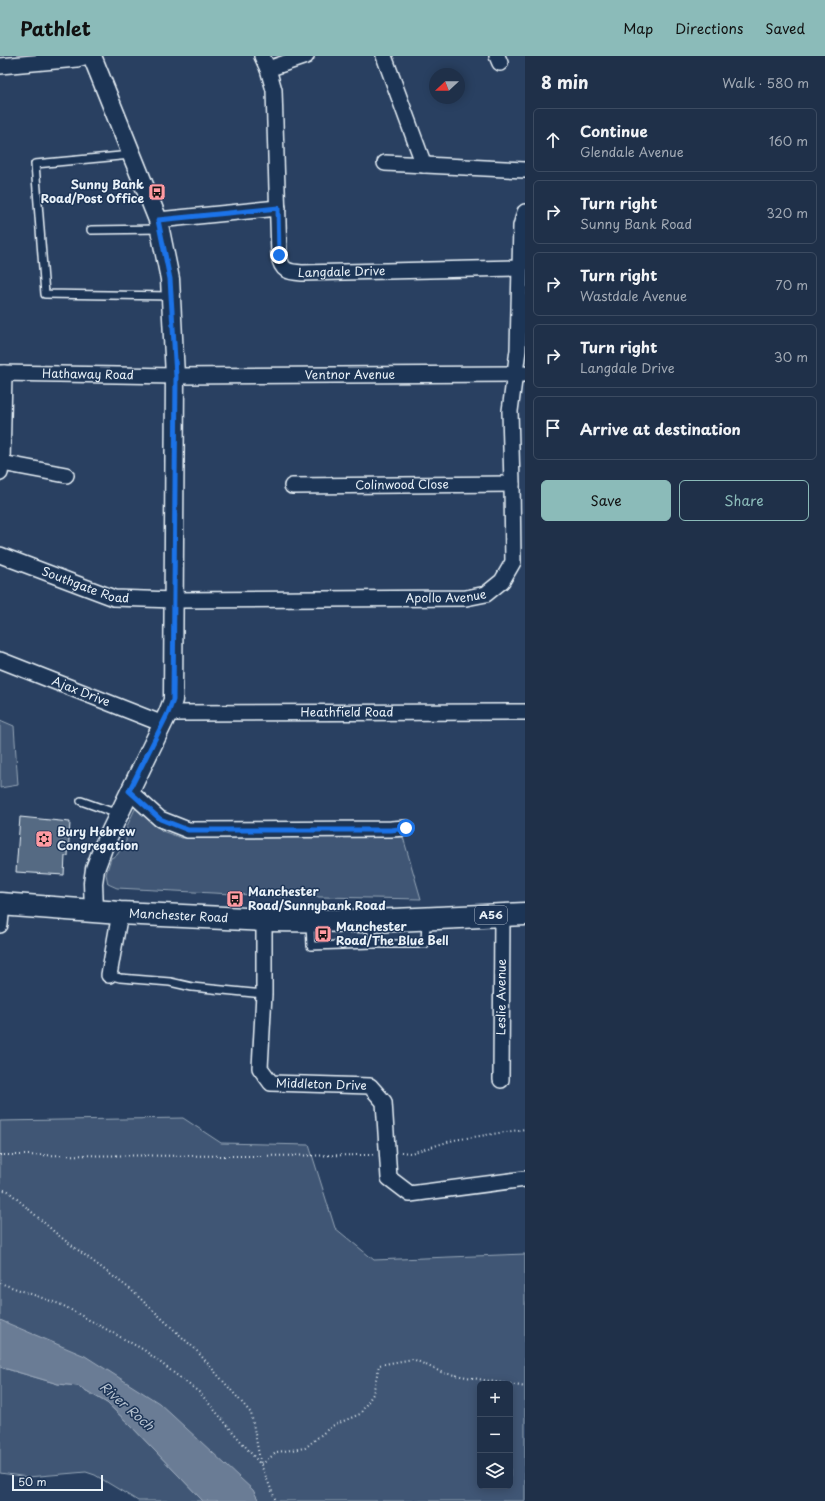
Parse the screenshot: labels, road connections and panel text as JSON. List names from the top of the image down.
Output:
{
  "streets": {
    "highway": ["A56", "Manchester Road"],
    "street": [
      "Langdale Drive",
      "Hathaway Road",
      "Ventnor Avenue",
      "Colinwood Close",
      "Southgate Road",
      "Apollo Avenue",
      "Ajax Drive",
      "Heathfield Road",
      "Leslie Avenue",
      "Middleton Drive"
    ]
  },
  "crossings": [
    ["Langdale Drive", "Apollo Avenue"],
    ["Hathaway Road", "Ventnor Avenue"],
    ["Ventnor Avenue", "Apollo Avenue"],
    ["Colinwood Close", "Apollo Avenue"],
    ["Southgate Road", "Apollo Avenue"],
    ["Ajax Drive", "Heathfield Road"],
    ["Manchester Road", "Leslie Avenue"],
    ["Manchester Road", "Middleton Drive"]
  ],
  "water": ["River Roch"],
  "places": {
    "bus stop": ["Sunny Bank Road/Post Office", "Manchester Road/Sunnybank Road", "Manchester Road/The Blue Bell"],
    "synagogue": ["Bury Hebrew Congregation"]
  },
  "scale_bar": "50 m",
  "north": "left",
  "page": {
    "header": "Pathlet",
    "nav": ["Map", "Directions", "Saved"],
    "heading": ["8 min", "Walk · 580 m"],
    "list": [
      ["Continue", "Glendale Avenue", "160 m"],
      ["Turn right", "Sunny Bank Road", "320 m"],
      ["Turn right", "Wastdale Avenue", "70 m"],
      ["Turn right", "Langdale Drive", "30 m"],
      "Arrive at destination"
    ],
    "buttons": ["Save", "Share"],
    "map_buttons": ["+", "−"],
    "scale": "50 m"
  }
}
